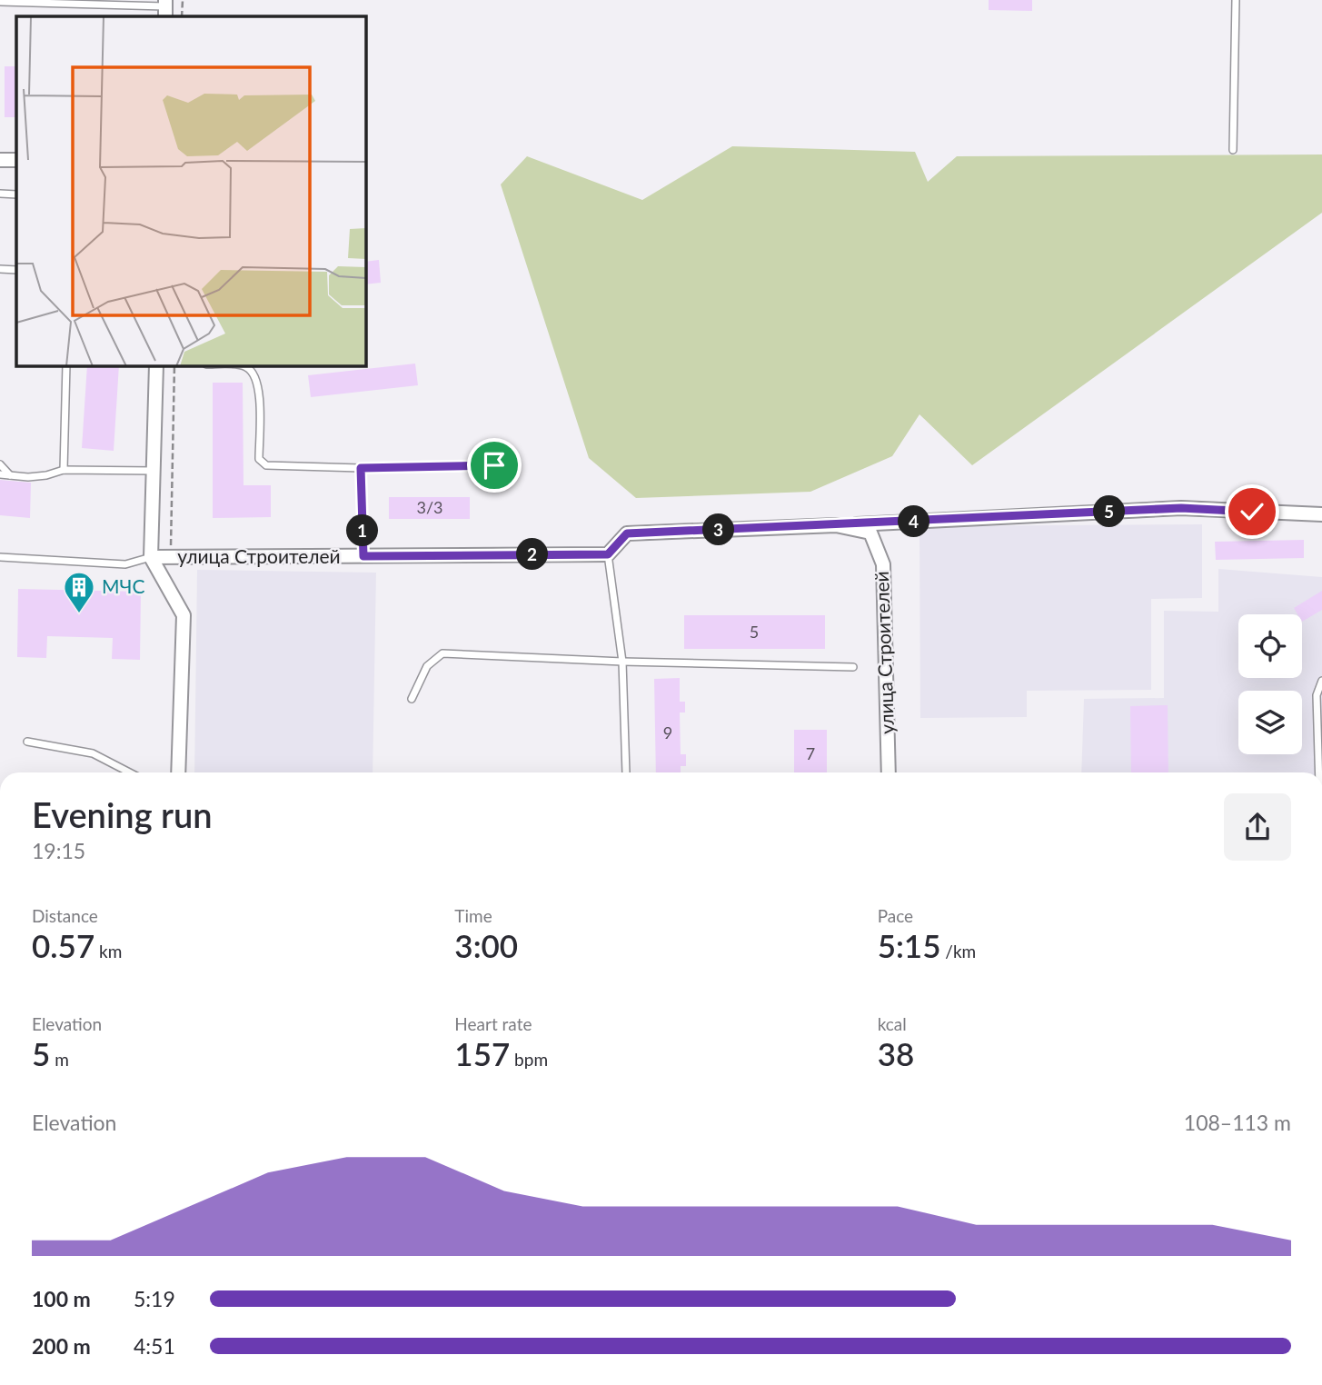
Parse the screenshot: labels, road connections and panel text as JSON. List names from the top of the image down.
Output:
{
  "streets": {
    "street": ["улица Строителей"]
  },
  "places": {
    "building": ["МЧС"]
  },
  "house_numbers": [
    "3/3",
    "5",
    "9",
    "7"
  ],
  "page": {
    "pins": [
      "5",
      "4",
      "3",
      "1",
      "2"
    ],
    "heading": ["Evening run", "19:15"],
    "stats": [
      ["Distance", "0.57 km"],
      ["Time", "3:00"],
      ["Pace", "5:15 /km"],
      ["Elevation", "5 m"],
      ["Heart rate", "157 bpm"],
      ["kcal", "38"]
    ],
    "chart": ["Elevation", "108–113 m"],
    "list": [
      {
        "name": "100 m",
        "note": "5:19"
      },
      {
        "name": "200 m",
        "note": "4:51"
      }
    ]
  }
}
